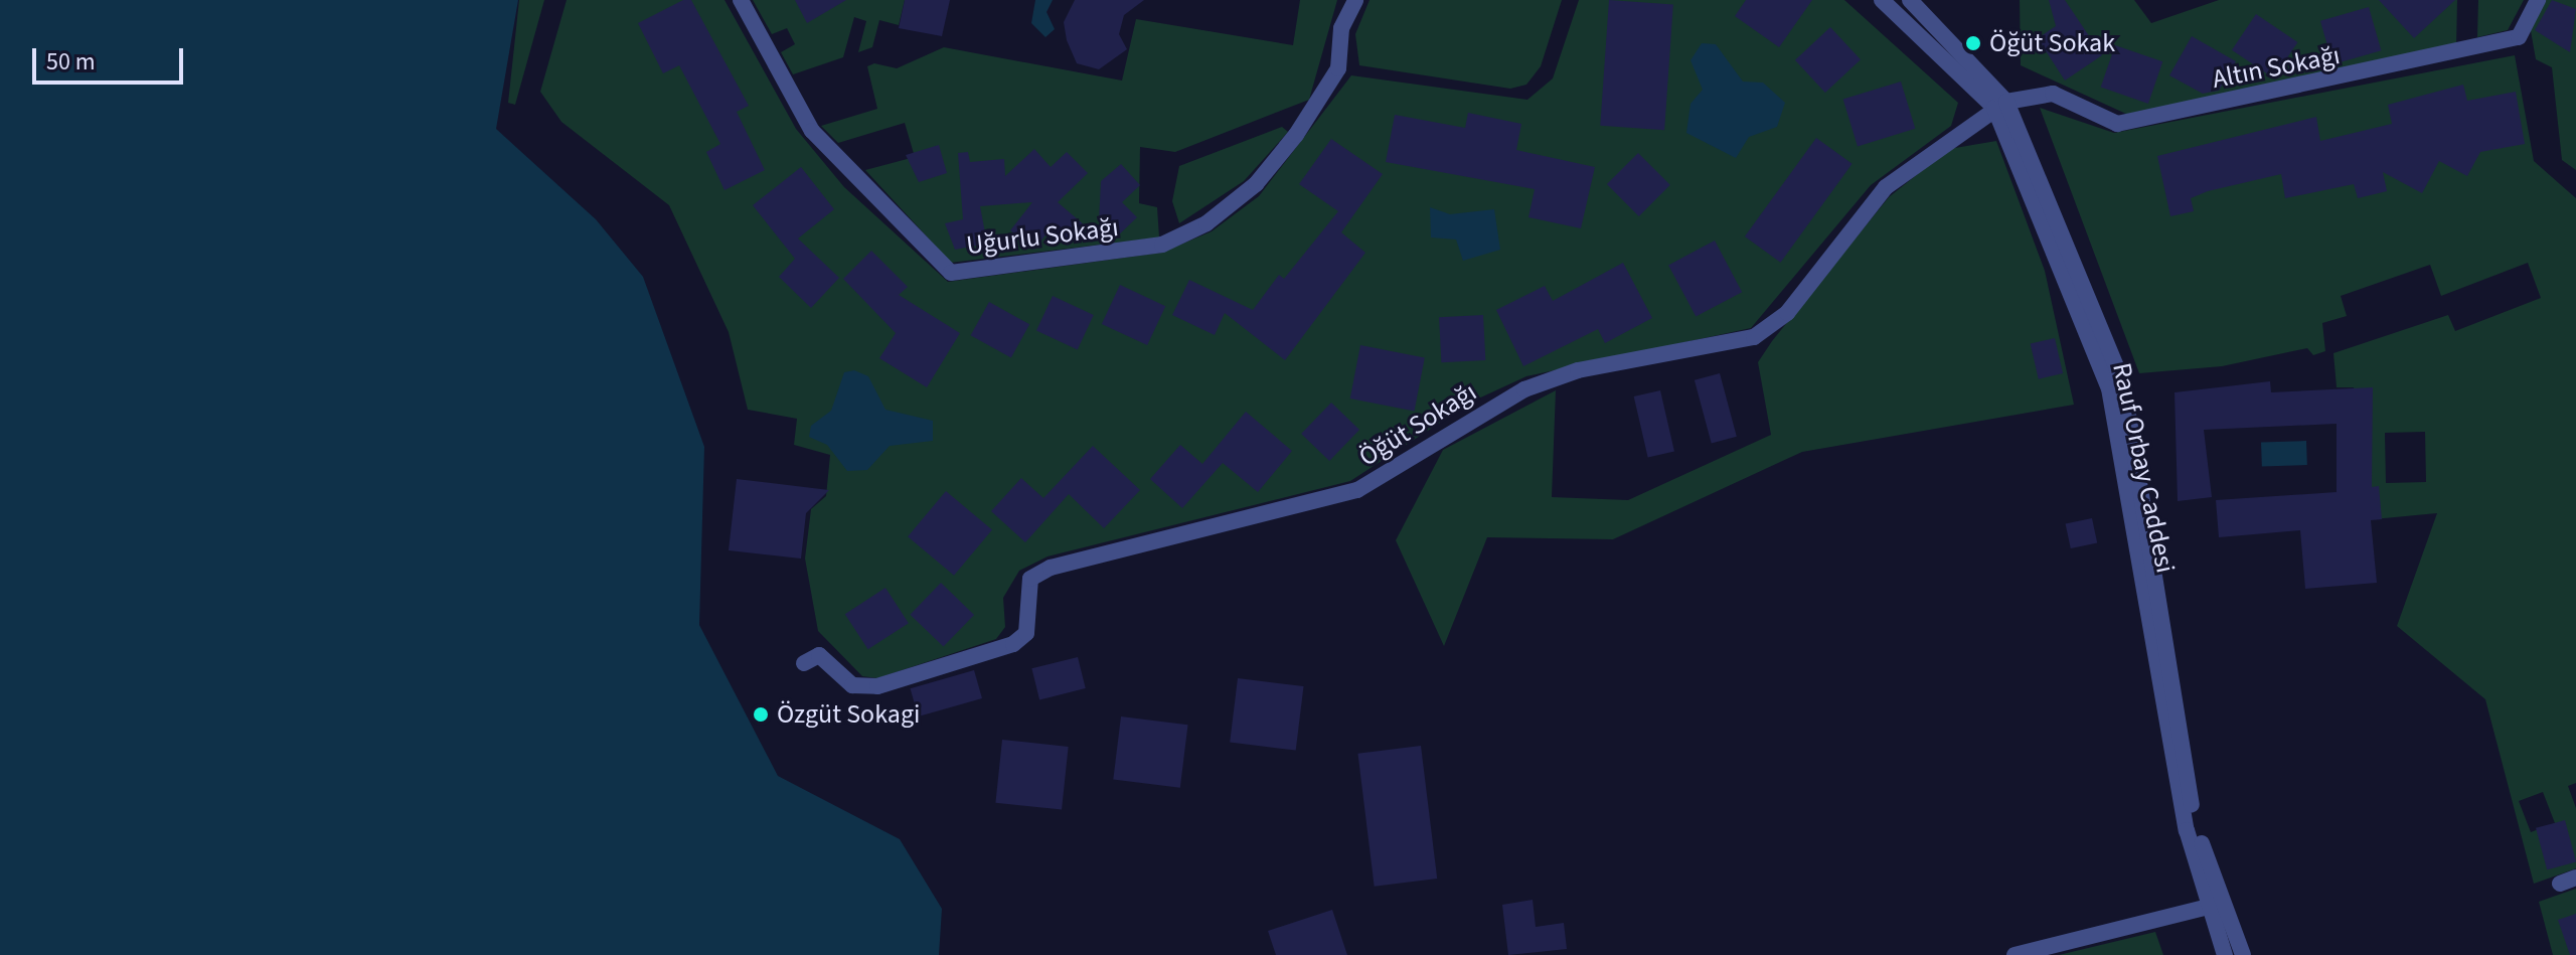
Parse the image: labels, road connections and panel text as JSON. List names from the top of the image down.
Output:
{
  "streets": {
    "street": [
      "Altın Sokağı",
      "Uğurlu Sokağı",
      "Öğüt Sokağı",
      "Rauf Orbay Caddesi"
    ]
  },
  "crossings": [
    ["Altın Sokağı", "Öğüt Sokağı"],
    ["Altın Sokağı", "Rauf Orbay Caddesi"],
    ["Öğüt Sokağı", "Rauf Orbay Caddesi"]
  ],
  "places": ["Öğüt Sokak", "Özgüt Sokagi"],
  "scale_bar": "50 m"
}
